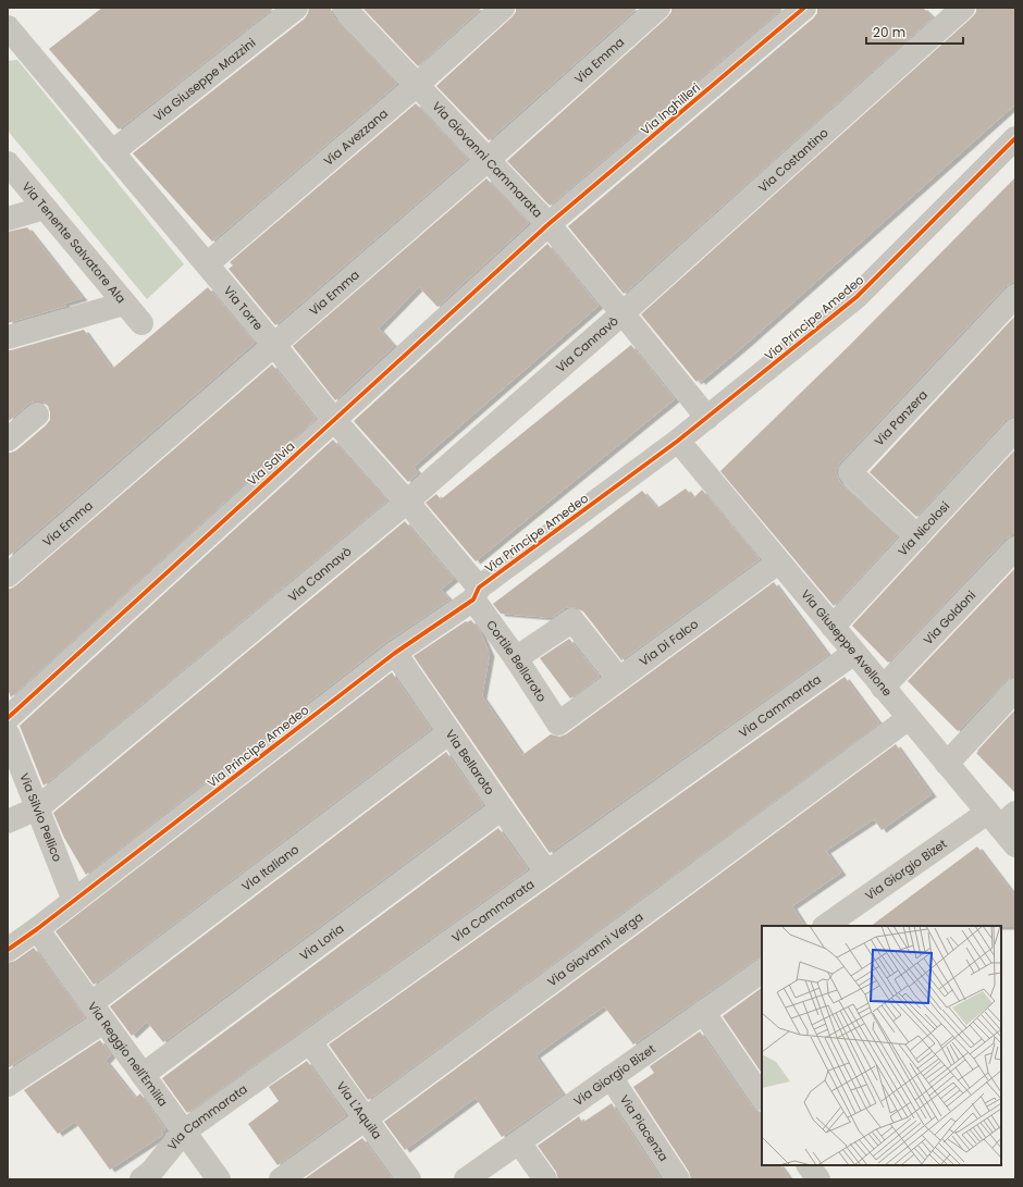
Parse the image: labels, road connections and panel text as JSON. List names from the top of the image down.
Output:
{
  "streets": {
    "street": [
      "Via Emma",
      "Via Giuseppe Mazzini",
      "Via Inghilleri",
      "Via Avezzana",
      "Via Giovanni Cammarata",
      "Via Costantino",
      "Via Tenente Salvatore Ala",
      "Via Torre",
      "Via Principe Amedeo",
      "Via Cannavò",
      "Via Panzera",
      "Via Salvia",
      "Via Nicolosi",
      "Via Goldoni",
      "Via Di Falco",
      "Via Giuseppe Avellone",
      "Cortile Bellaroto",
      "Via Cammarata",
      "Via Bellaroto",
      "Via Silvio Pellico",
      "Via Italiano",
      "Via Giorgio Bizet",
      "Via Loria",
      "Via Giovanni Verga",
      "Via Reggio nell'Emilia",
      "Via L'Aquila",
      "Via Piacenza"
    ]
  },
  "crossings": [
    ["Via Emma", "Via Giovanni Cammarata"],
    ["Via Emma", "Via Torre"],
    ["Via Giuseppe Mazzini", "Via Torre"],
    ["Via Inghilleri", "Via Giovanni Cammarata"],
    ["Via Inghilleri", "Via Salvia"],
    ["Via Avezzana", "Via Giovanni Cammarata"],
    ["Via Avezzana", "Via Torre"],
    ["Via Giovanni Cammarata", "Via Costantino"],
    ["Via Giovanni Cammarata", "Via Principe Amedeo"],
    ["Via Giovanni Cammarata", "Via Cannavò"],
    ["Via Giovanni Cammarata", "Via Salvia"],
    ["Via Costantino", "Via Cannavò"],
    ["Via Torre", "Via Principe Amedeo"],
    ["Via Torre", "Via Cannavò"],
    ["Via Torre", "Via Salvia"],
    ["Via Torre", "Cortile Bellaroto"],
    ["Via Principe Amedeo", "Via Giuseppe Avellone"],
    ["Via Principe Amedeo", "Cortile Bellaroto"],
    ["Via Principe Amedeo", "Via Bellaroto"],
    ["Via Principe Amedeo", "Via Silvio Pellico"],
    ["Via Principe Amedeo", "Via Reggio nell'Emilia"],
    ["Via Cannavò", "Via Silvio Pellico"],
    ["Via Panzera", "Via Nicolosi"],
    ["Via Nicolosi", "Via Giuseppe Avellone"],
    ["Via Goldoni", "Via Giuseppe Avellone"],
    ["Via Di Falco", "Via Giuseppe Avellone"],
    ["Via Di Falco", "Cortile Bellaroto"],
    ["Via Giuseppe Avellone", "Via Cammarata"],
    ["Via Giuseppe Avellone", "Via Giorgio Bizet"],
    ["Via Giuseppe Avellone", "Via Giovanni Verga"],
    ["Via Cammarata", "Via Bellaroto"],
    ["Via Cammarata", "Via Reggio nell'Emilia"],
    ["Via Cammarata", "Via L'Aquila"],
    ["Via Bellaroto", "Via Italiano"],
    ["Via Bellaroto", "Via Loria"],
    ["Via Italiano", "Via Reggio nell'Emilia"],
    ["Via Giorgio Bizet", "Via Piacenza"],
    ["Via Loria", "Via Reggio nell'Emilia"],
    ["Via Giovanni Verga", "Via L'Aquila"]
  ],
  "scale_bar": "20 m"
}
